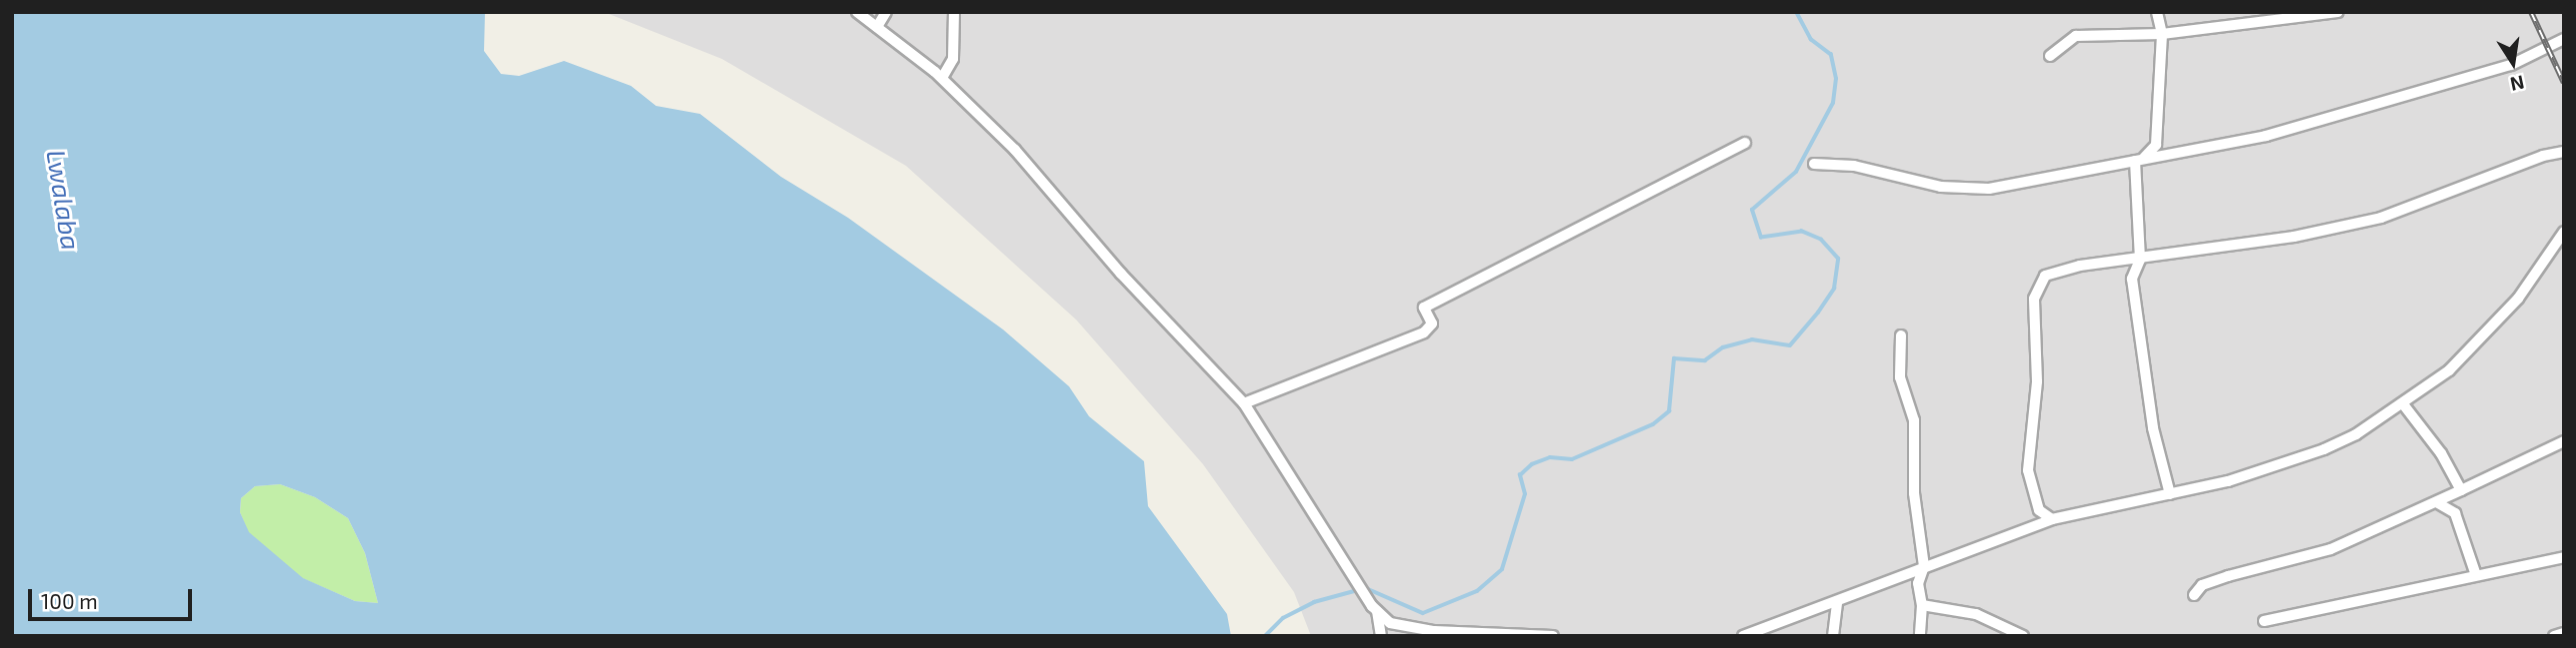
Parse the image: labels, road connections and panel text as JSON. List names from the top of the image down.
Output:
{
  "water": ["Lwalaba"],
  "scale_bar": "100 m",
  "north": "bottom"
}
